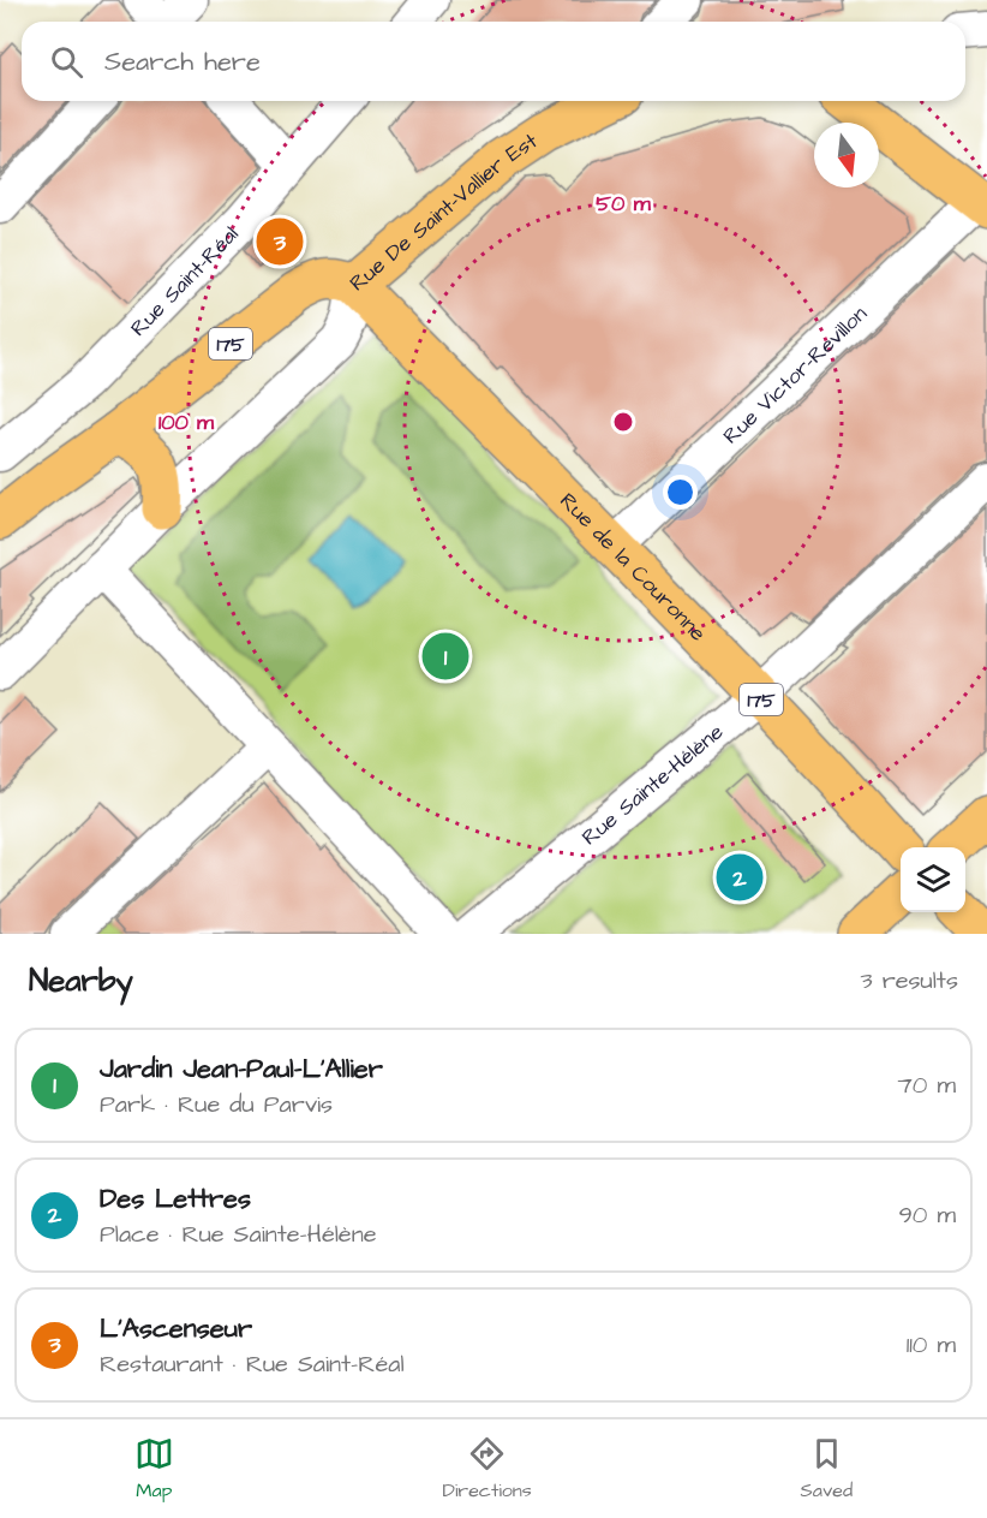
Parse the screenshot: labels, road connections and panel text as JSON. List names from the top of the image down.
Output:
{
  "streets": {
    "main road": ["Rue De Saint-Vallier Est", "175", "Rue de la Couronne"],
    "street": ["Rue Saint-Réal", "Rue Victor-Revillon", "Rue Sainte-Hélène"]
  },
  "crossings": [
    ["Rue De Saint-Vallier Est", "175"],
    ["Rue De Saint-Vallier Est", "Rue de la Couronne"],
    ["175", "Rue de la Couronne"],
    ["Rue Victor-Revillon", "Rue de la Couronne"],
    ["Rue de la Couronne", "Rue Sainte-Hélène"]
  ],
  "north": "bottom",
  "page": {
    "search": "Search here",
    "pins": ["3", "1", "2"],
    "heading": ["Nearby", "3 results"],
    "list": [
      {
        "mark": "1",
        "name": "Jardin Jean-Paul-L'Allier",
        "note": "Park · Rue du Parvis",
        "value": "70 m"
      },
      {
        "mark": "2",
        "name": "Des Lettres",
        "note": "Place · Rue Sainte-Hélène",
        "value": "90 m"
      },
      {
        "mark": "3",
        "name": "L'Ascenseur",
        "note": "Restaurant · Rue Saint-Réal",
        "value": "110 m"
      }
    ],
    "nav": ["Map", "Directions", "Saved"]
  },
  "rings": ["50 m", "100 m"]
}
